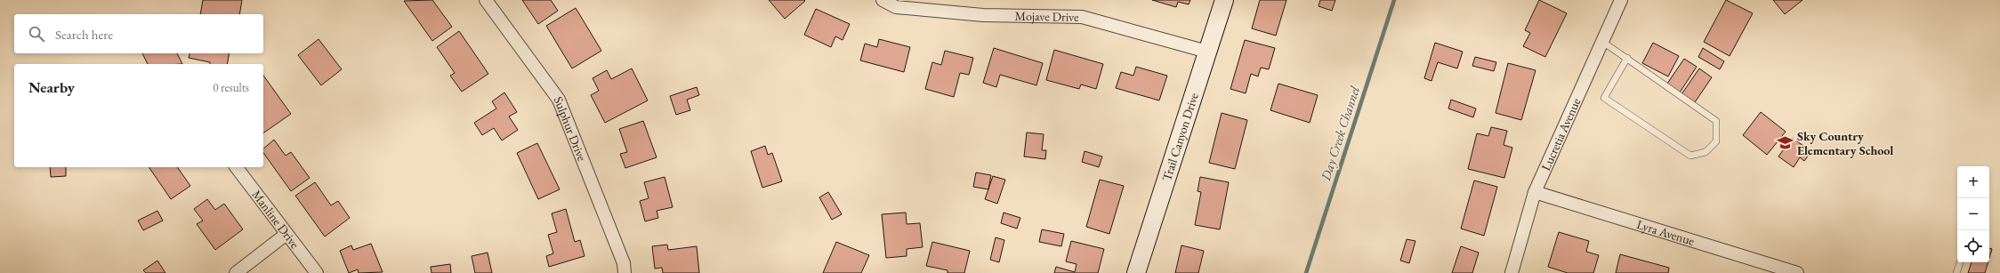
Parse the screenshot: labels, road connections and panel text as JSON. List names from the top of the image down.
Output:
{
  "streets": {
    "street": [
      "Mojave Drive",
      "Sulphur Drive",
      "Lucretia Avenue",
      "Trail Canyon Drive",
      "Manline Drive",
      "Lyra Avenue"
    ]
  },
  "crossings": [
    ["Mojave Drive", "Trail Canyon Drive"],
    ["Lucretia Avenue", "Lyra Avenue"]
  ],
  "water": ["Day Creek Channel"],
  "places": {
    "school or university": ["Sky Country Elementary School"]
  },
  "page": {
    "search": "Search here",
    "heading": ["Nearby", "0 results"],
    "map_buttons": ["+", "−"]
  }
}
